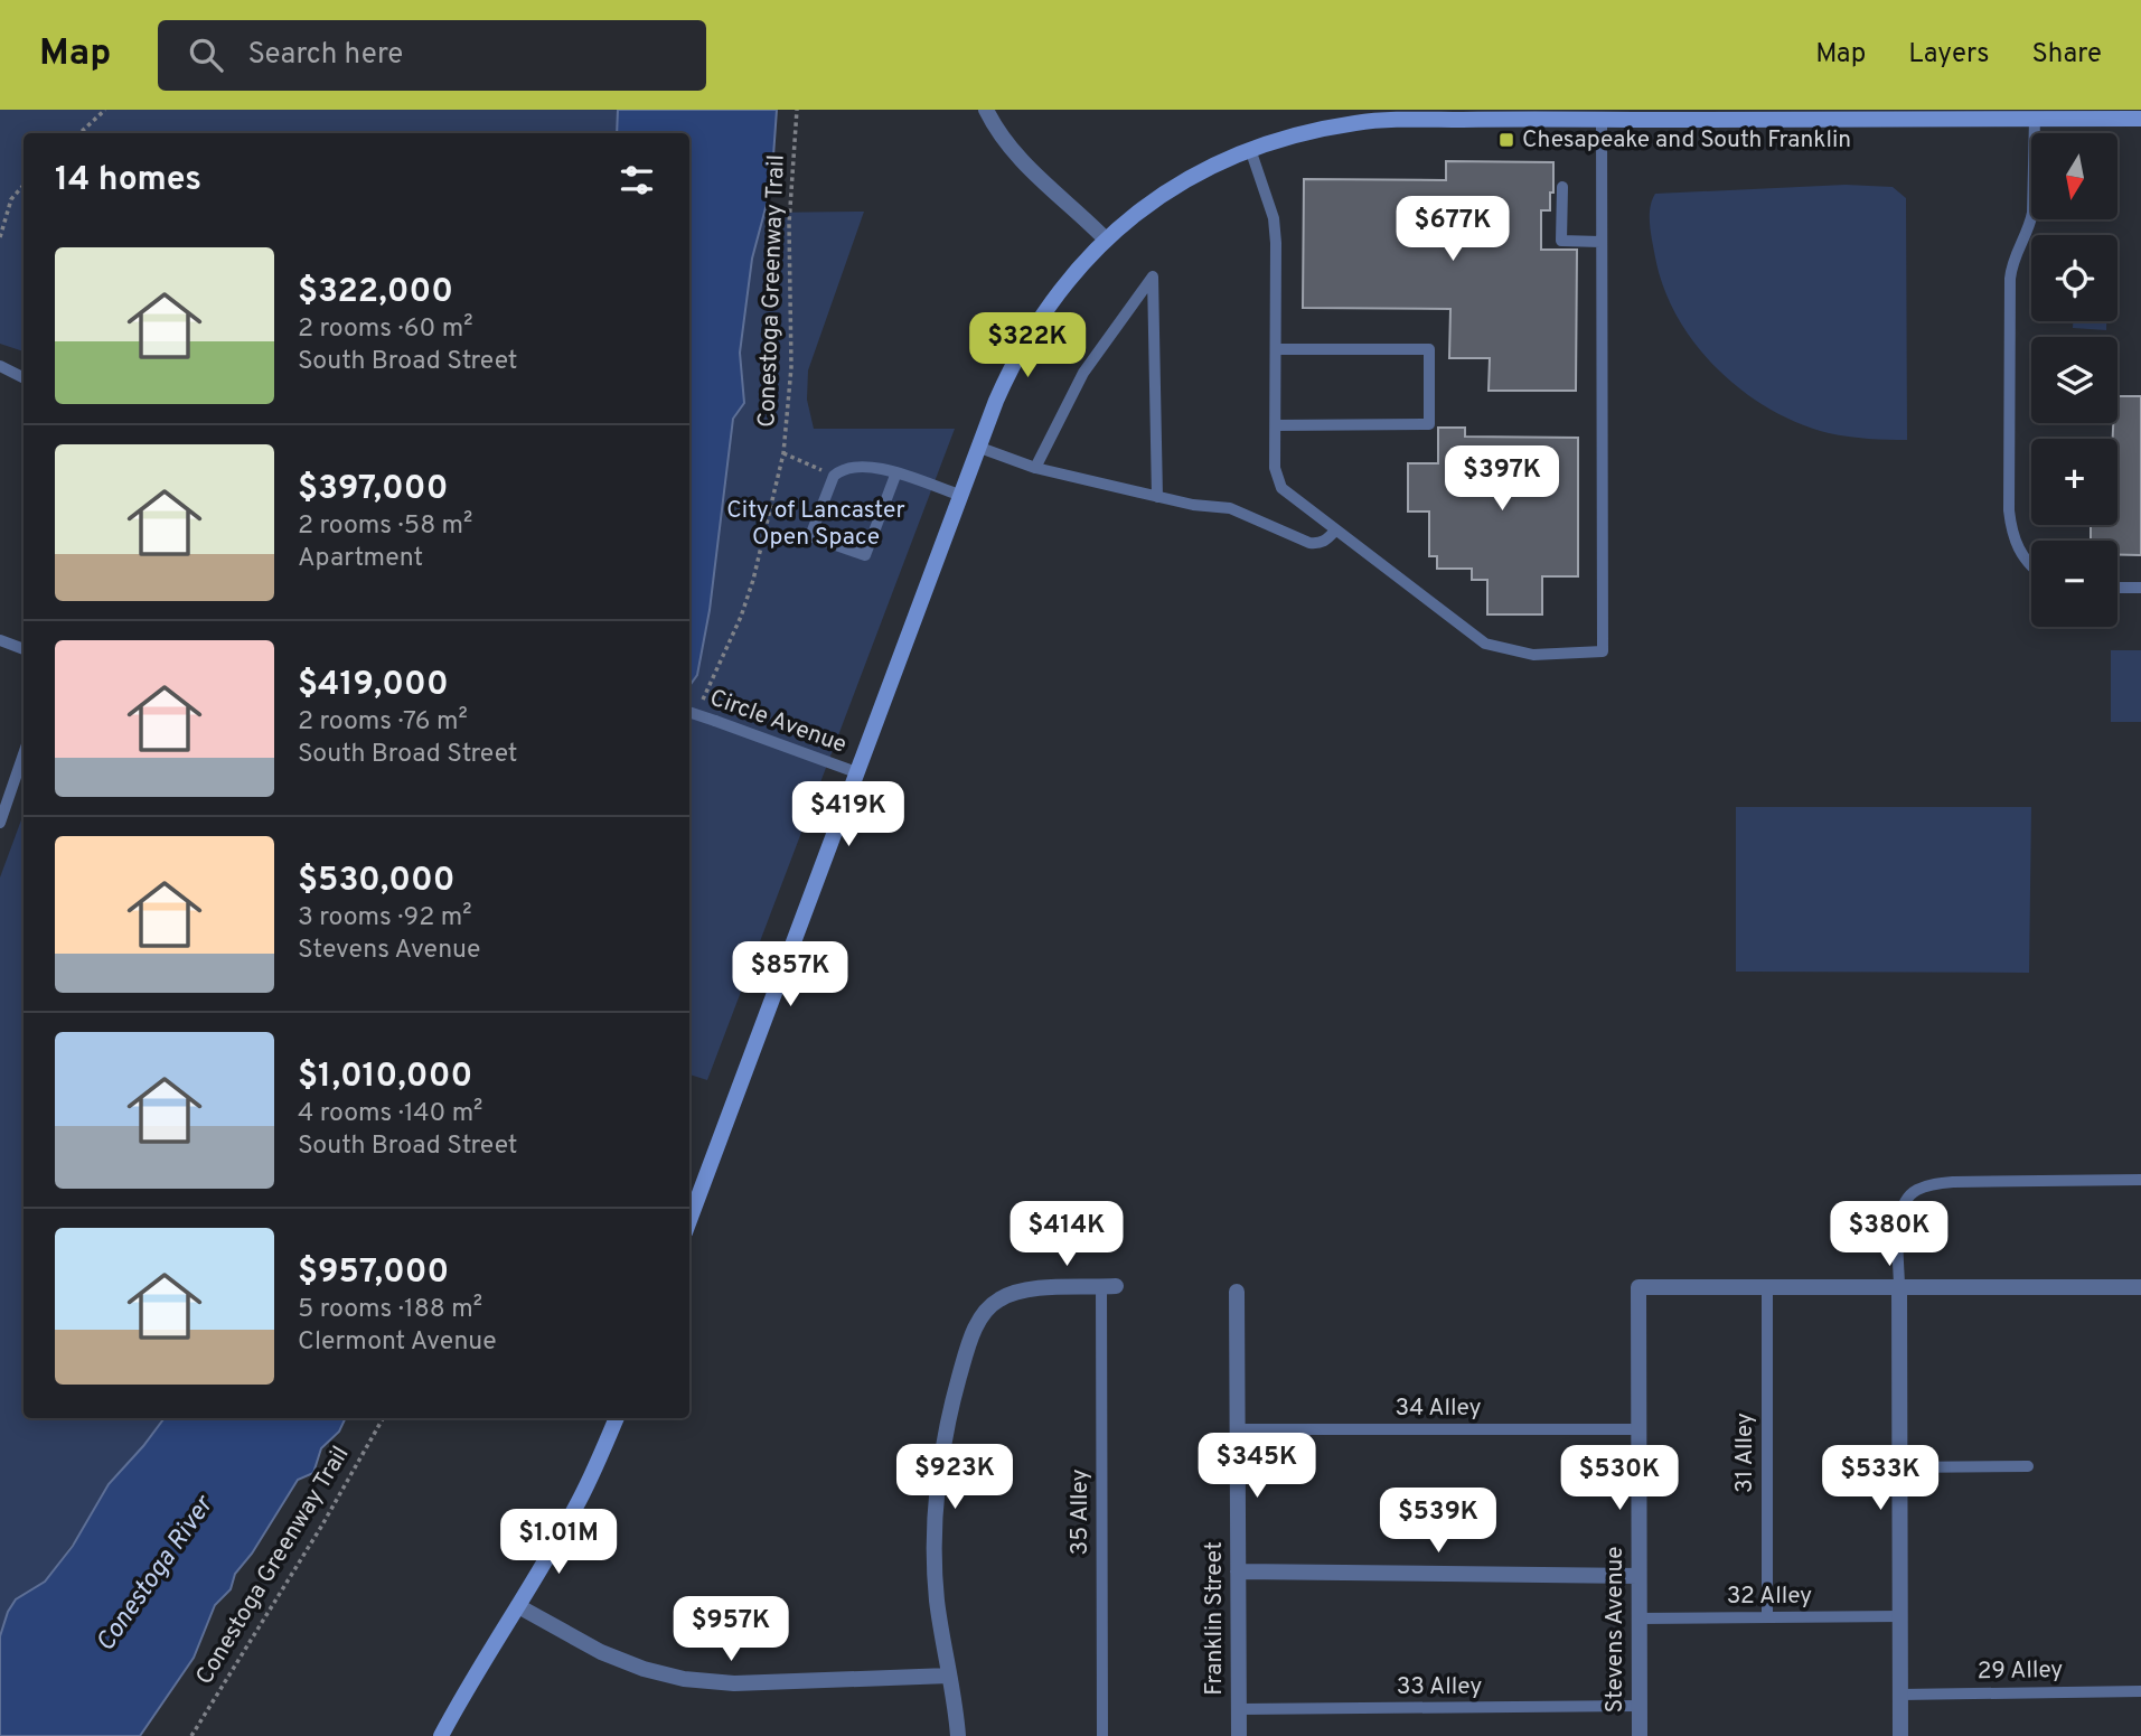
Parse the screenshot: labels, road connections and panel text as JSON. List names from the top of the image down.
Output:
{
  "streets": {
    "street": ["Franklin Street", "Stevens Avenue"],
    "lane": [
      "Circle Avenue",
      "34 Alley",
      "31 Alley",
      "35 Alley",
      "32 Alley",
      "29 Alley",
      "33 Alley"
    ],
    "path": ["Conestoga Greenway Trail"]
  },
  "crossings": [
    ["34 Alley", "Franklin Street"],
    ["34 Alley", "Stevens Avenue"],
    ["31 Alley", "32 Alley"],
    ["31 Alley", "Stevens Avenue"],
    ["32 Alley", "Stevens Avenue"],
    ["Franklin Street", "33 Alley"],
    ["Stevens Avenue", "33 Alley"]
  ],
  "water": ["Conestoga River"],
  "parks": ["City of Lancaster Open Space"],
  "places": {
    "transit": ["Chesapeake and South Franklin"]
  },
  "north": "bottom",
  "page": {
    "header": "Map",
    "search": "Search here",
    "nav": ["Map", "Layers", "Share"],
    "map_buttons": ["+", "−"],
    "heading": "14 homes",
    "price": [
      "$677K",
      "$322K",
      "$397K",
      "$419K",
      "$857K",
      "$414K",
      "$380K",
      "$345K",
      "$923K",
      "$530K",
      "$533K",
      "$539K",
      "$1.01M",
      "$957K"
    ],
    "list": [
      {
        "name": "$322,000",
        "note": "2 rooms · 60 m² · South Broad Street"
      },
      {
        "name": "$397,000",
        "note": "2 rooms · 58 m² · Apartment"
      },
      {
        "name": "$419,000",
        "note": "2 rooms · 76 m² · South Broad Street"
      },
      {
        "name": "$530,000",
        "note": "3 rooms · 92 m² · Stevens Avenue"
      },
      {
        "name": "$1,010,000",
        "note": "4 rooms · 140 m² · South Broad Street"
      },
      {
        "name": "$957,000",
        "note": "5 rooms · 188 m² · Clermont Avenue"
      }
    ]
  }
}
